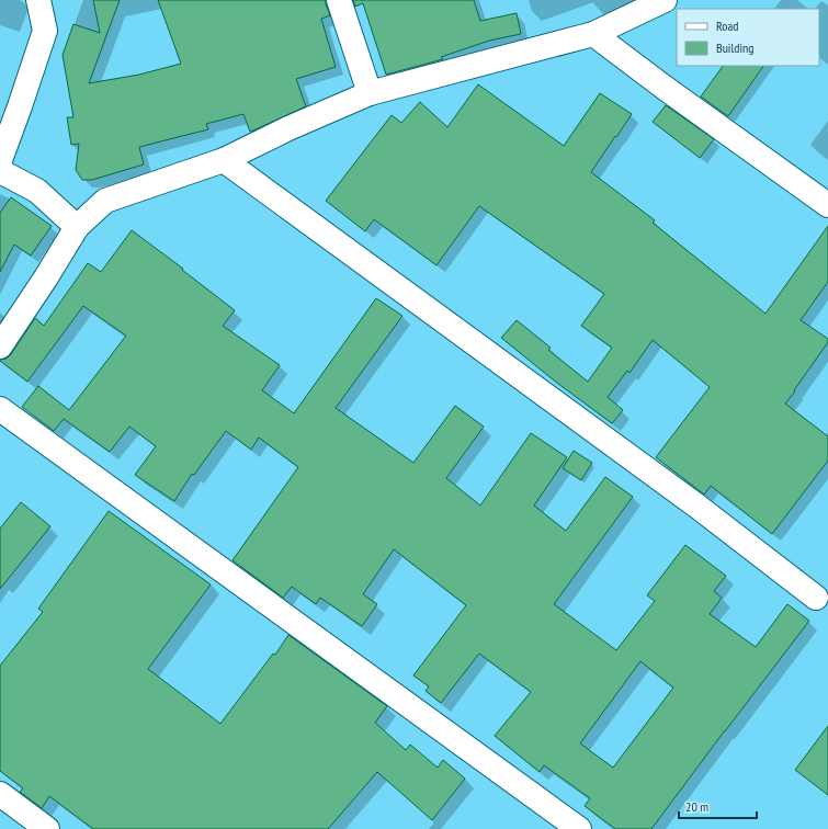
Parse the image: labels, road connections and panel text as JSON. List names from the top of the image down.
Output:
{
  "legend": ["Road", "Building"],
  "scale_bar": "20 m"
}
